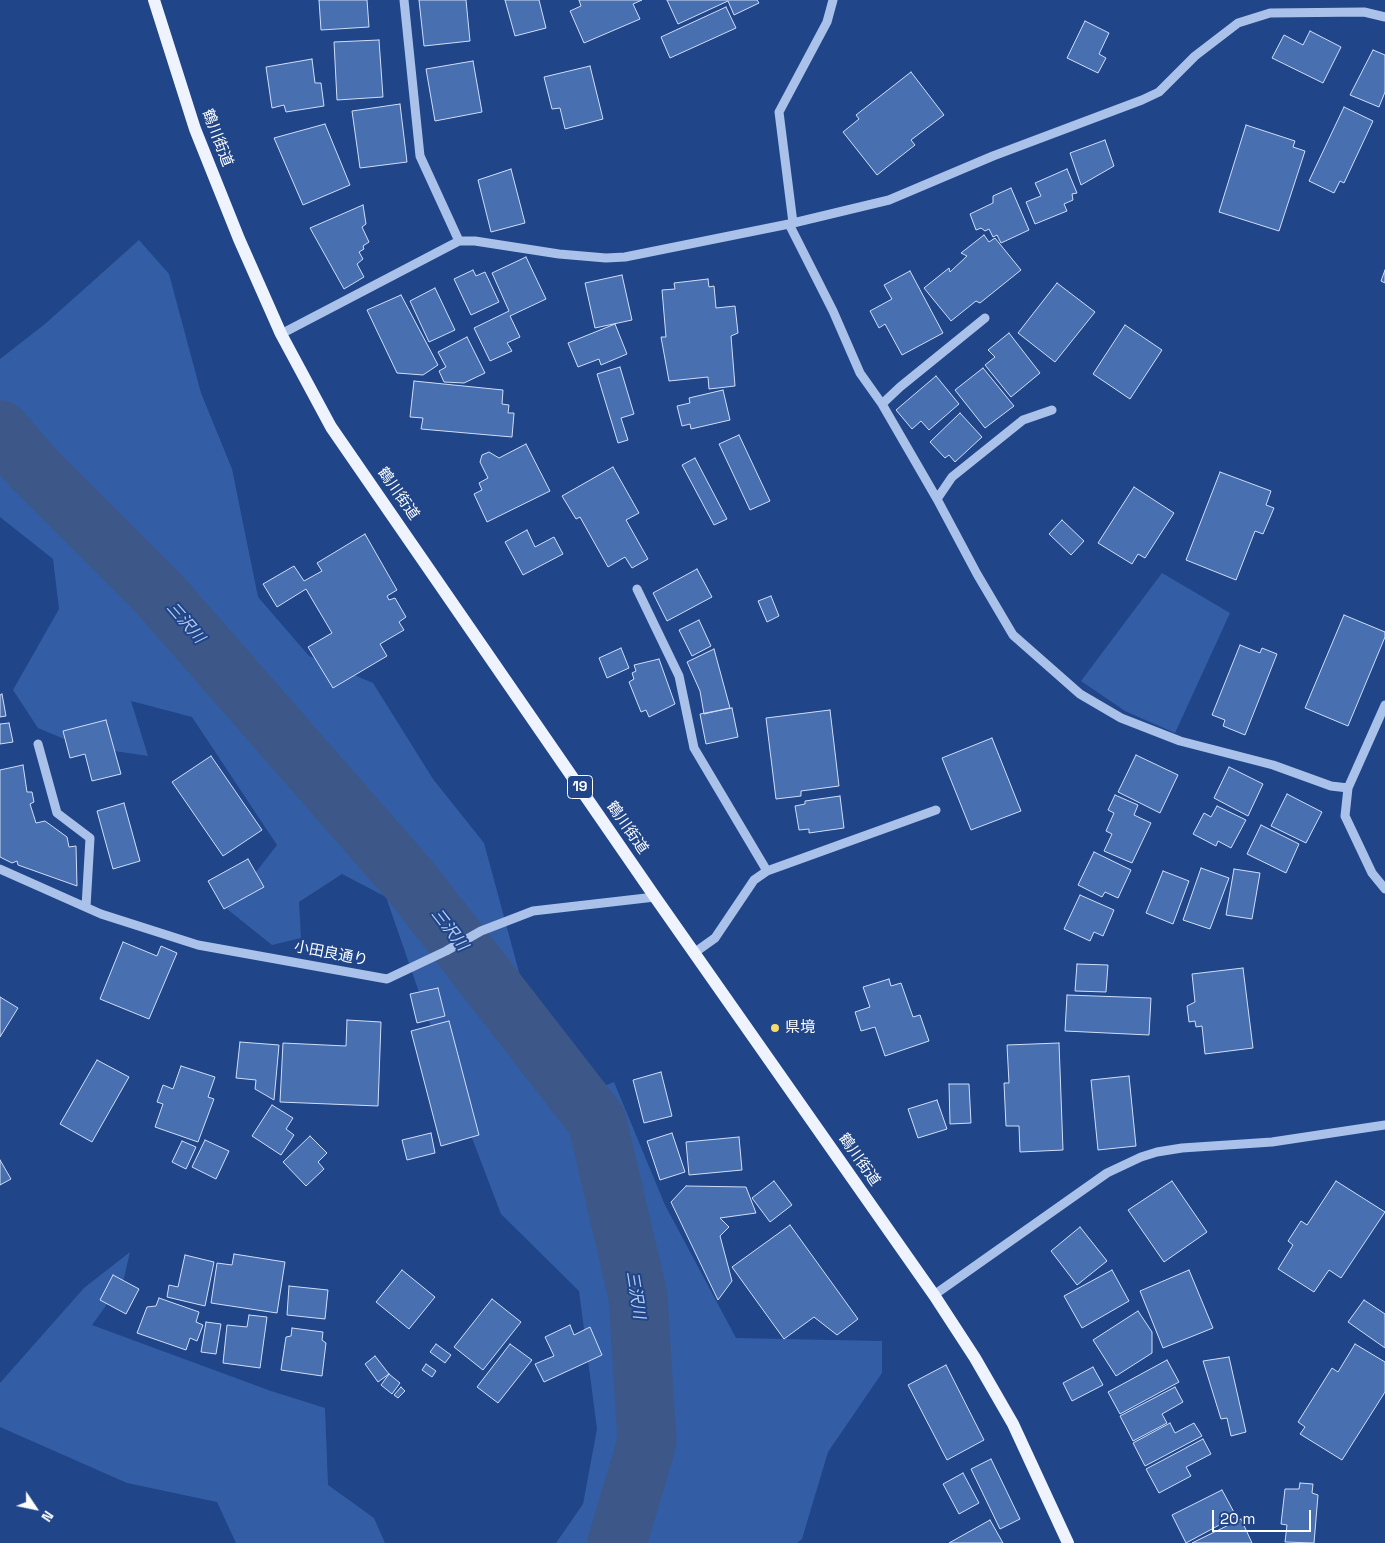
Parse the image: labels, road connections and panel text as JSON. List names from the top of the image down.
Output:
{
  "streets": {
    "main road": ["鶴川街道", "19"],
    "street": ["小田良通り"]
  },
  "crossings": [
    ["鶴川街道", "小田良通り"]
  ],
  "water": ["三沢川"],
  "places": ["県境"],
  "scale_bar": "20 m",
  "north": "bottom right"
}
